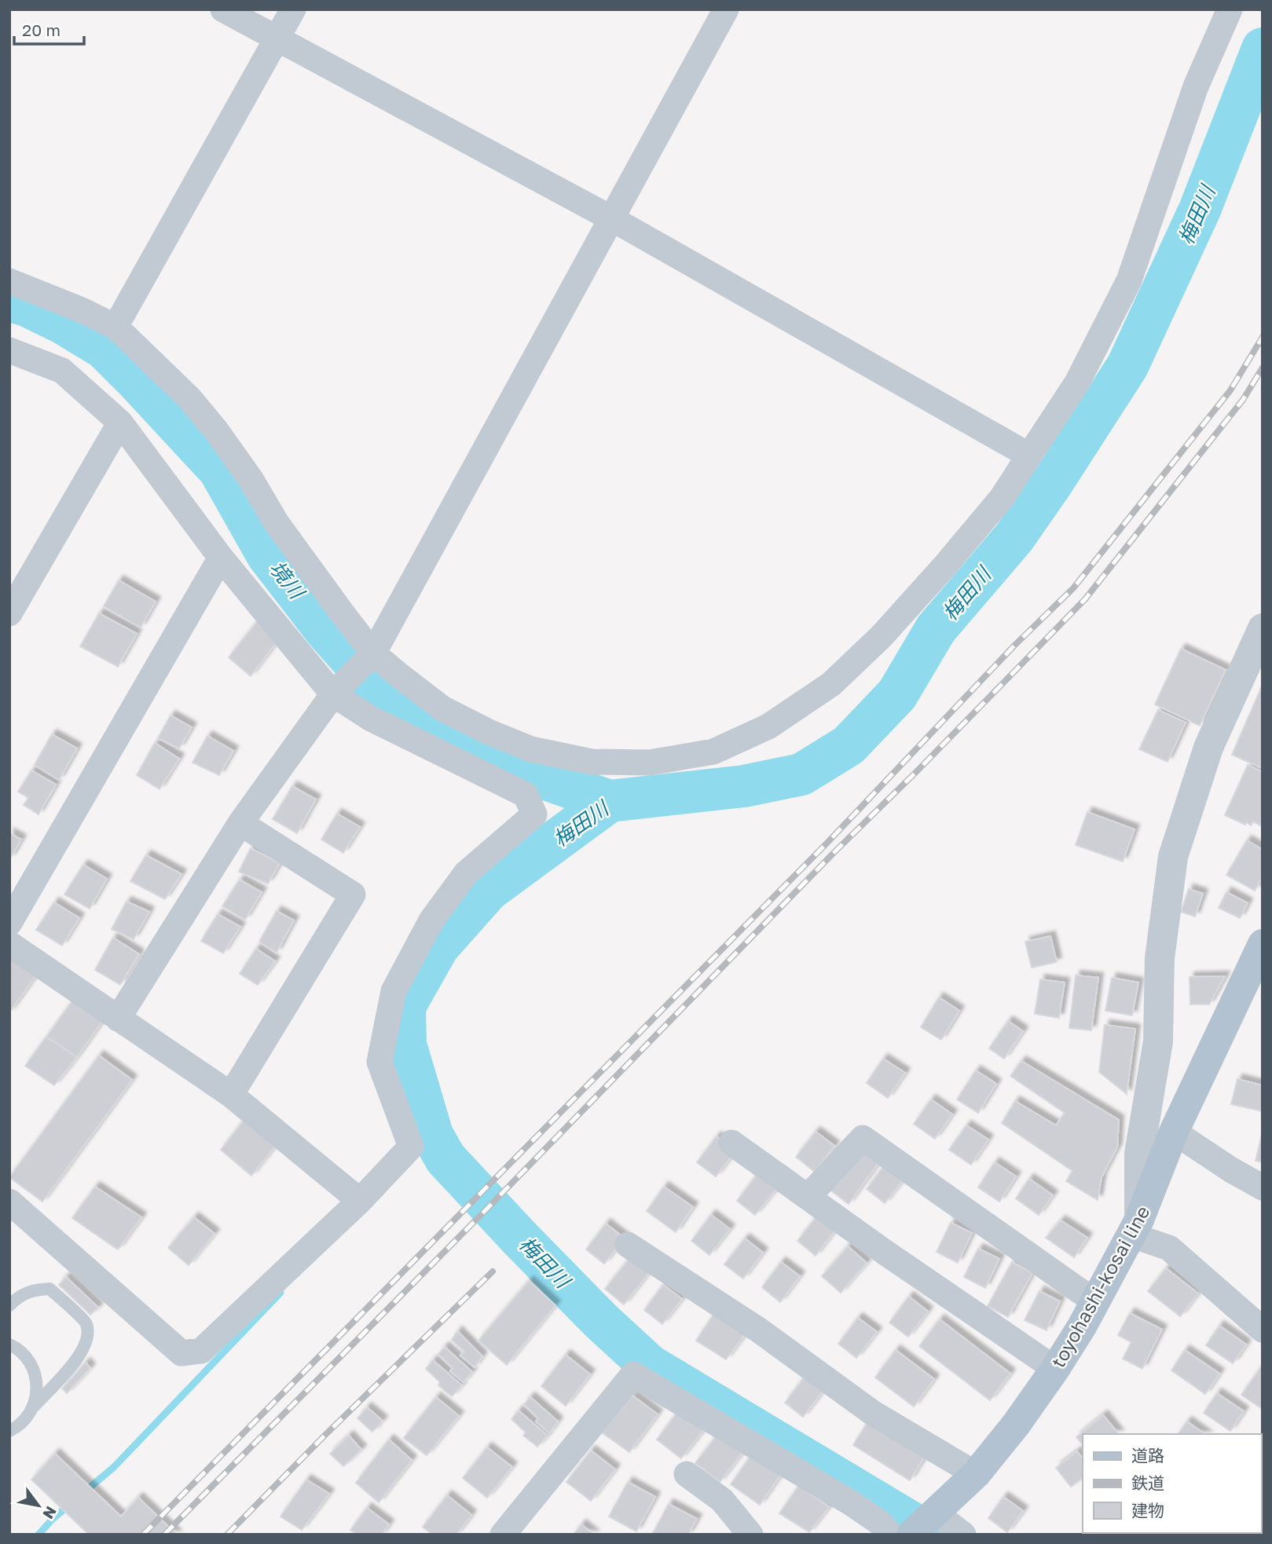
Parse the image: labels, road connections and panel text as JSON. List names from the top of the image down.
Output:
{
  "streets": {
    "main road": ["toyohashi-kosai line"]
  },
  "water": ["梅田川", "境川"],
  "legend": ["道路", "鉄道", "建物"],
  "scale_bar": "20 m",
  "north": "bottom right"
}
